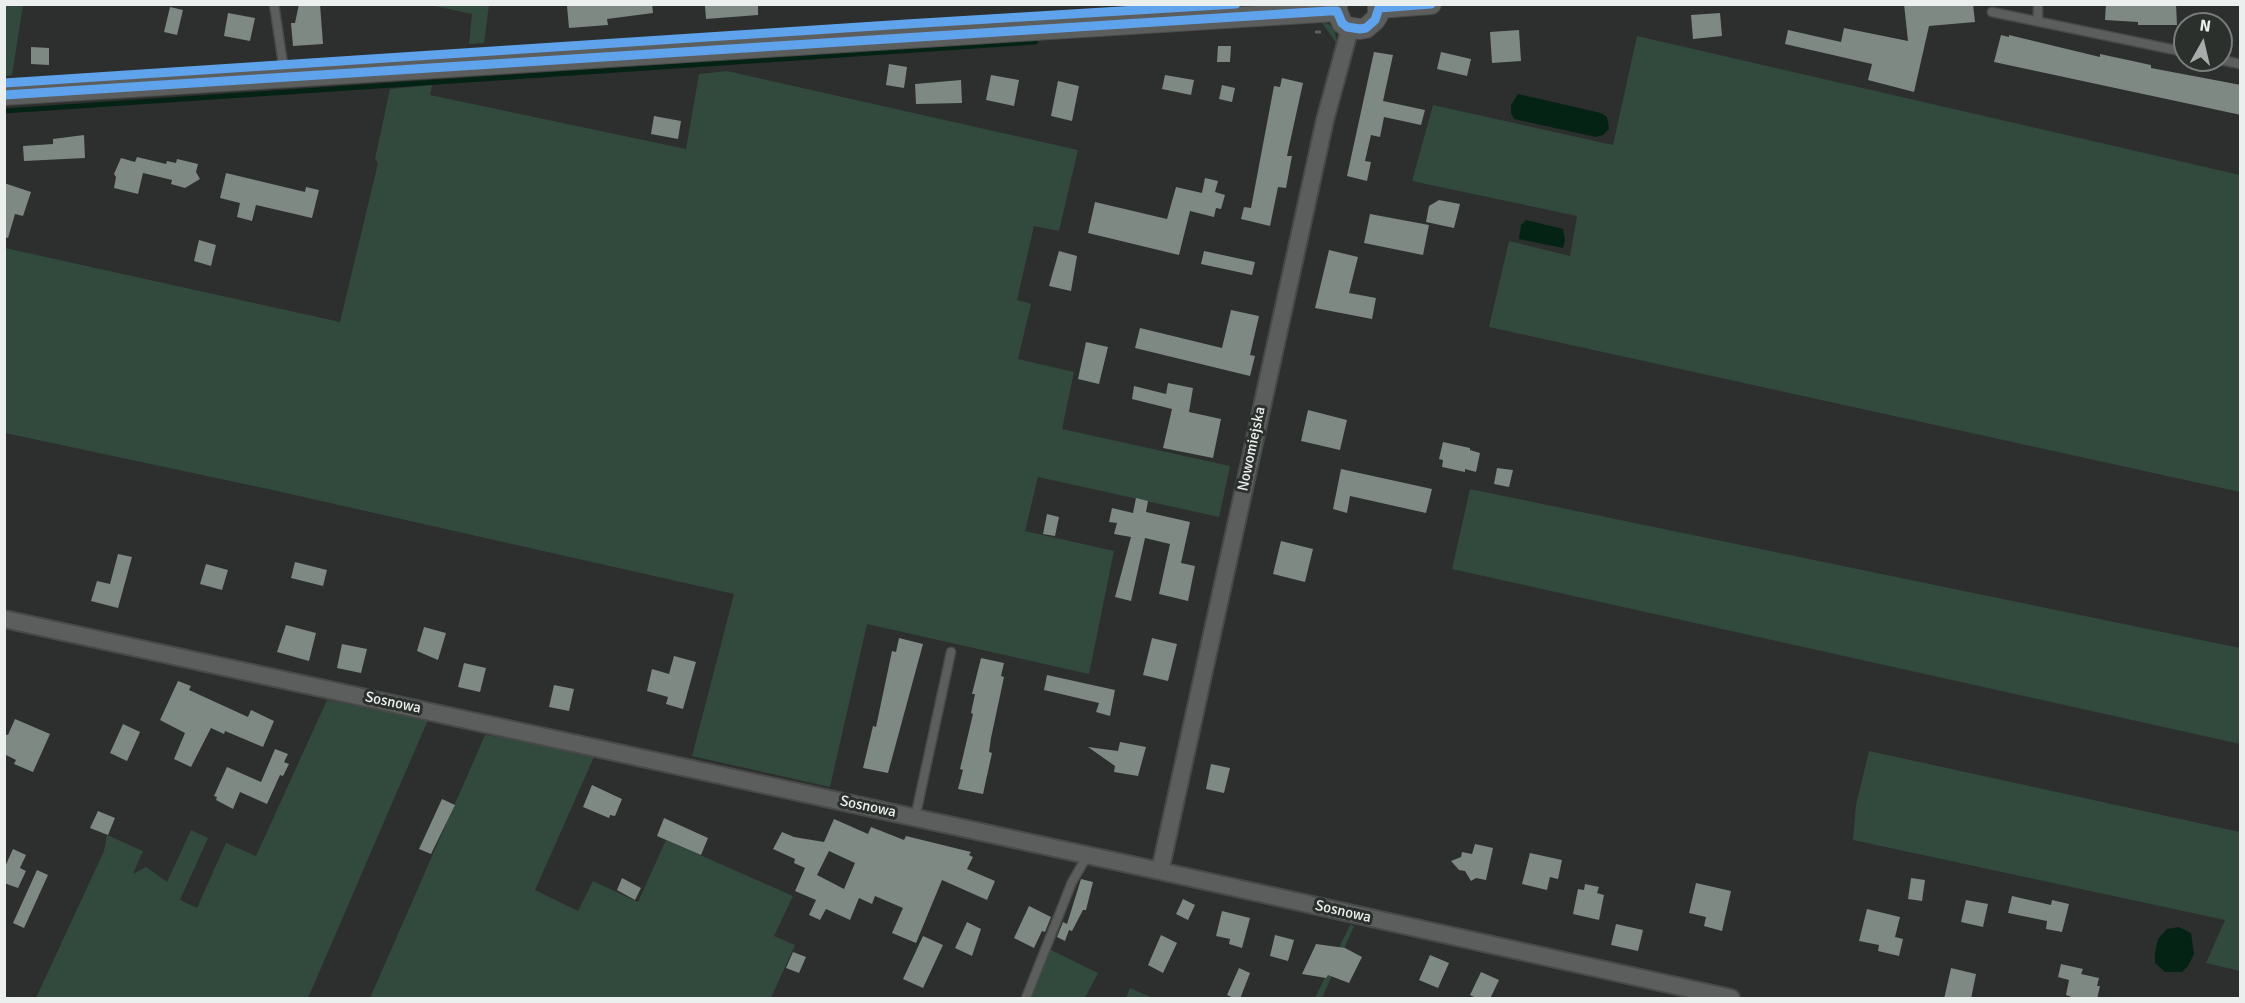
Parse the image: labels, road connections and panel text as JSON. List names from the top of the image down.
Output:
{
  "streets": {
    "street": ["Nowomiejska", "Sosnowa"]
  },
  "crossings": [
    ["Nowomiejska", "Sosnowa"]
  ],
  "north": "top"
}
